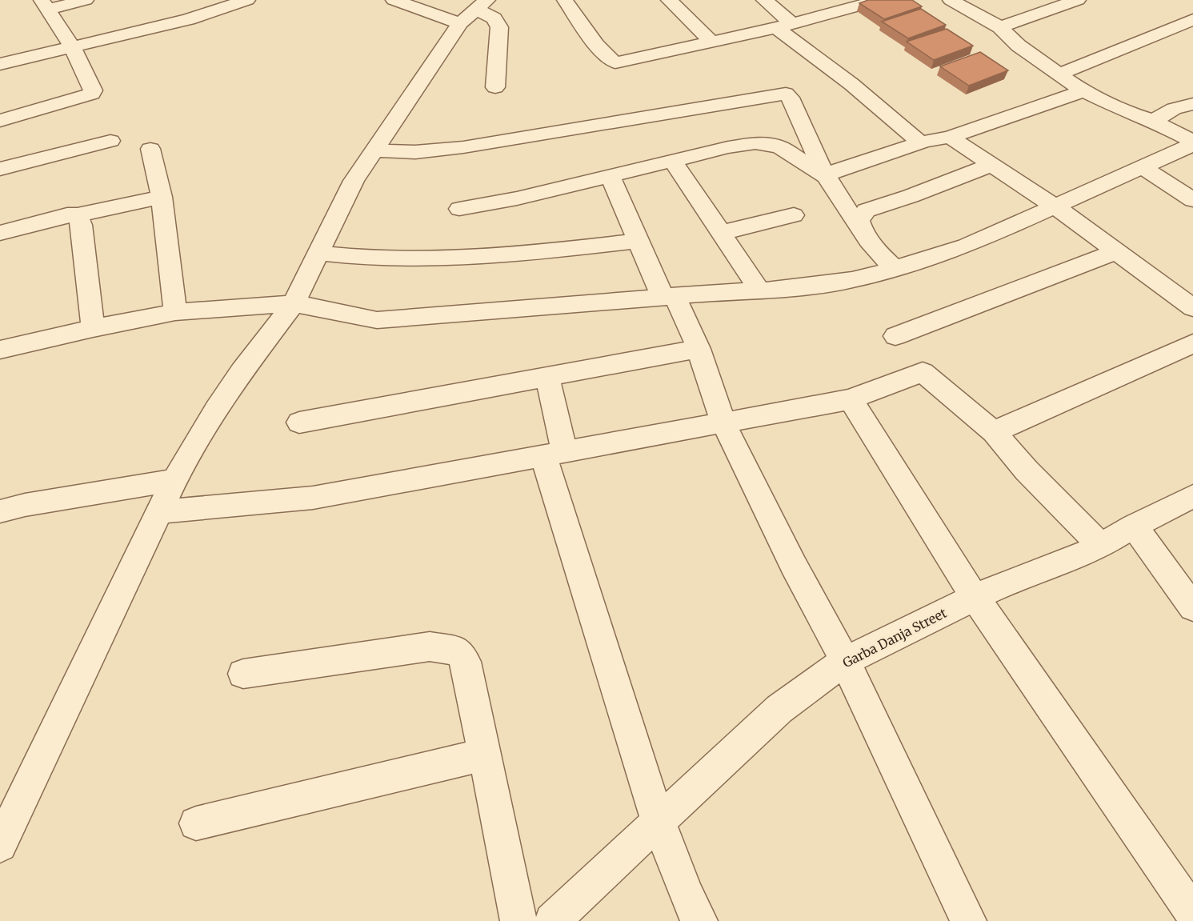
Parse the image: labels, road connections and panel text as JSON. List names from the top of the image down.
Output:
{
  "streets": {
    "street": ["Garba Danja Street"]
  }
}
